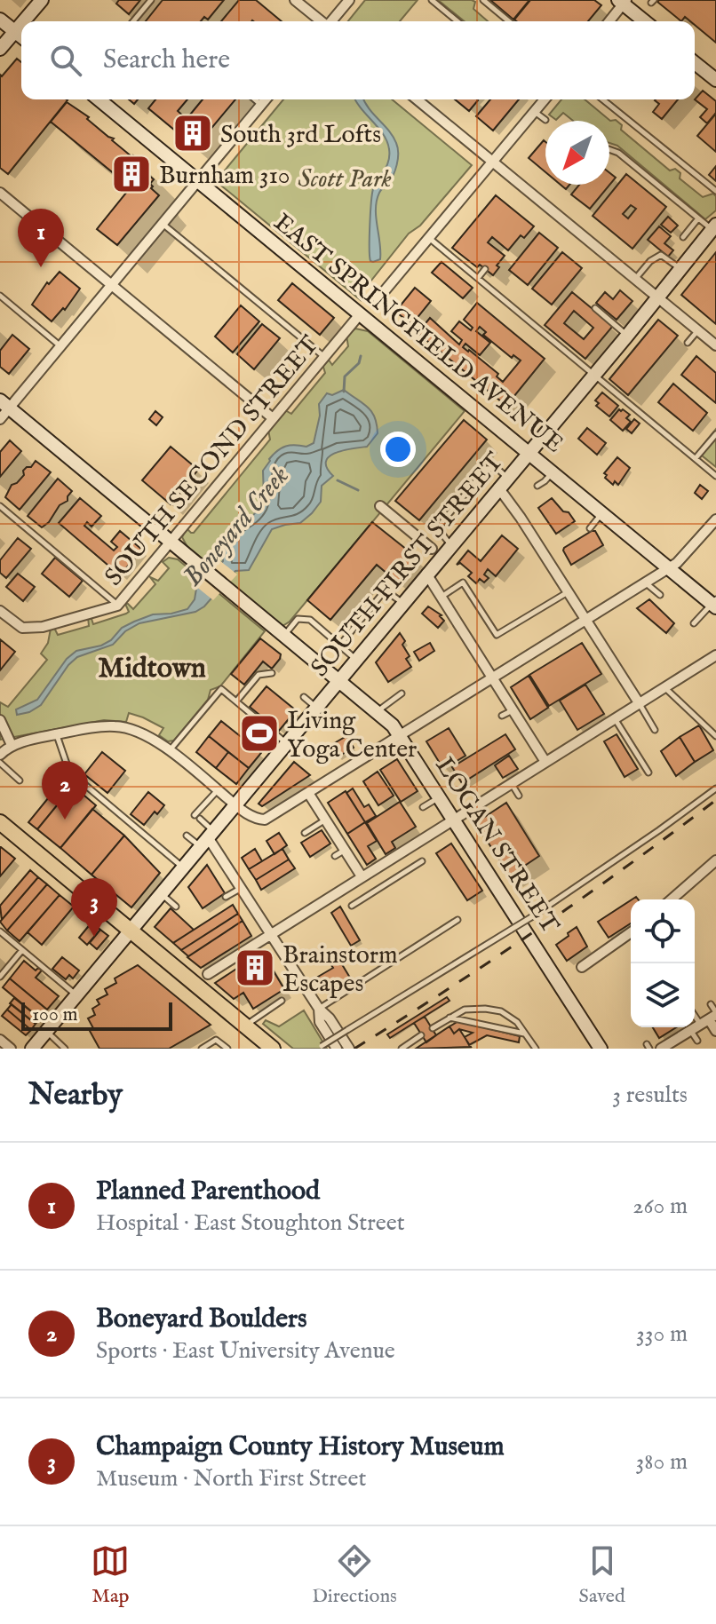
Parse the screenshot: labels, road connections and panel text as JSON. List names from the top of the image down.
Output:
{
  "streets": {
    "street": [
      "EAST SPRINGFIELD AVENUE",
      "SOUTH SECOND STREET",
      "SOUTH FIRST STREET",
      "LOGAN STREET"
    ]
  },
  "crossings": [
    ["EAST SPRINGFIELD AVENUE", "SOUTH SECOND STREET"],
    ["EAST SPRINGFIELD AVENUE", "SOUTH FIRST STREET"],
    ["SOUTH SECOND STREET", "LOGAN STREET"],
    ["SOUTH FIRST STREET", "LOGAN STREET"]
  ],
  "districts": ["Midtown"],
  "water": ["Boneyard Creek"],
  "parks": ["Scott Park"],
  "places": {
    "building": ["South 3rd Lofts", "Burnham 310", "Brainstorm Escapes"],
    "sports": ["Living Yoga Center"]
  },
  "scale_bar": "100 m",
  "north": "bottom left",
  "page": {
    "search": "Search here",
    "pins": ["1", "2", "3"],
    "scale": "100 m",
    "heading": ["Nearby", "3 results"],
    "list": [
      {
        "mark": "1",
        "name": "Planned Parenthood",
        "note": "Hospital · East Stoughton Street",
        "value": "260 m"
      },
      {
        "mark": "2",
        "name": "Boneyard Boulders",
        "note": "Sports · East University Avenue",
        "value": "330 m"
      },
      {
        "mark": "3",
        "name": "Champaign County History Museum",
        "note": "Museum · North First Street",
        "value": "380 m"
      }
    ],
    "nav": ["Map", "Directions", "Saved"]
  }
}
